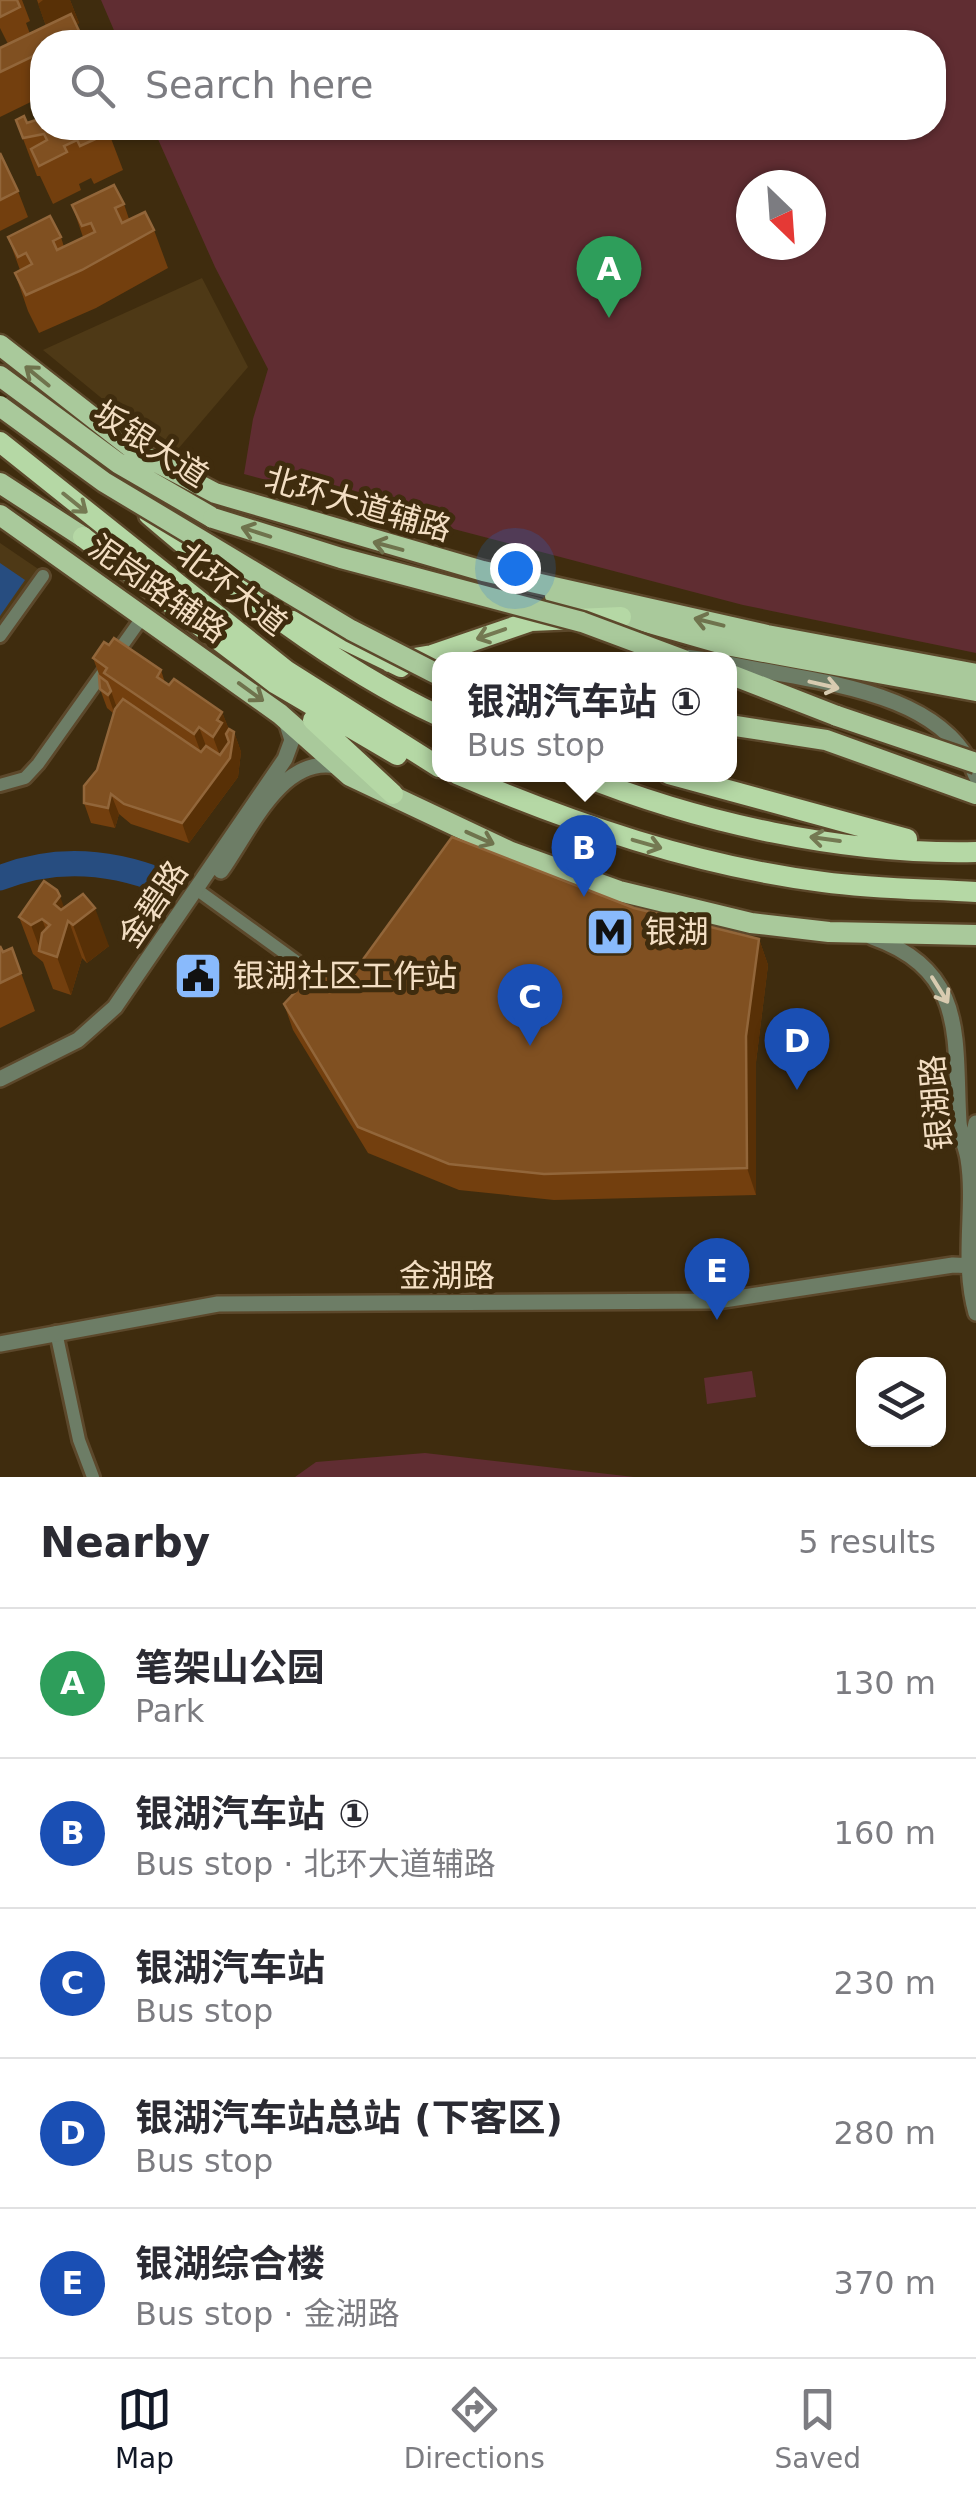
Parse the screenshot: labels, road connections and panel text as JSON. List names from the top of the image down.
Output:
{
  "streets": {
    "highway": ["北环大道"],
    "main road": ["坂银大道", "北环大道辅路", "泥岗路辅路"],
    "street": ["金碧路", "银湖路", "金湖路"]
  },
  "crossings": [
    ["泥岗路辅路", "金碧路"],
    ["银湖路", "金湖路"]
  ],
  "one_way": ["泥岗路辅路", "银湖路"],
  "places": {
    "metro station": ["银湖"],
    "public building": ["银湖社区工作站"]
  },
  "north": "bottom right",
  "page": {
    "search": "Search here",
    "pins": [
      "A",
      "B",
      "C",
      "D",
      "E"
    ],
    "popup": ["银湖汽车站 ①", "Bus stop"],
    "heading": ["Nearby", "5 results"],
    "list": [
      {
        "mark": "A",
        "name": "笔架山公园",
        "note": "Park",
        "value": "130 m"
      },
      {
        "mark": "B",
        "name": "银湖汽车站 ①",
        "note": "Bus stop · 北环大道辅路",
        "value": "160 m"
      },
      {
        "mark": "C",
        "name": "银湖汽车站",
        "note": "Bus stop",
        "value": "230 m"
      },
      {
        "mark": "D",
        "name": "银湖汽车站总站 (下客区)",
        "note": "Bus stop",
        "value": "280 m"
      },
      {
        "mark": "E",
        "name": "银湖综合楼",
        "note": "Bus stop · 金湖路",
        "value": "370 m"
      }
    ],
    "nav": ["Map", "Directions", "Saved"]
  }
}
